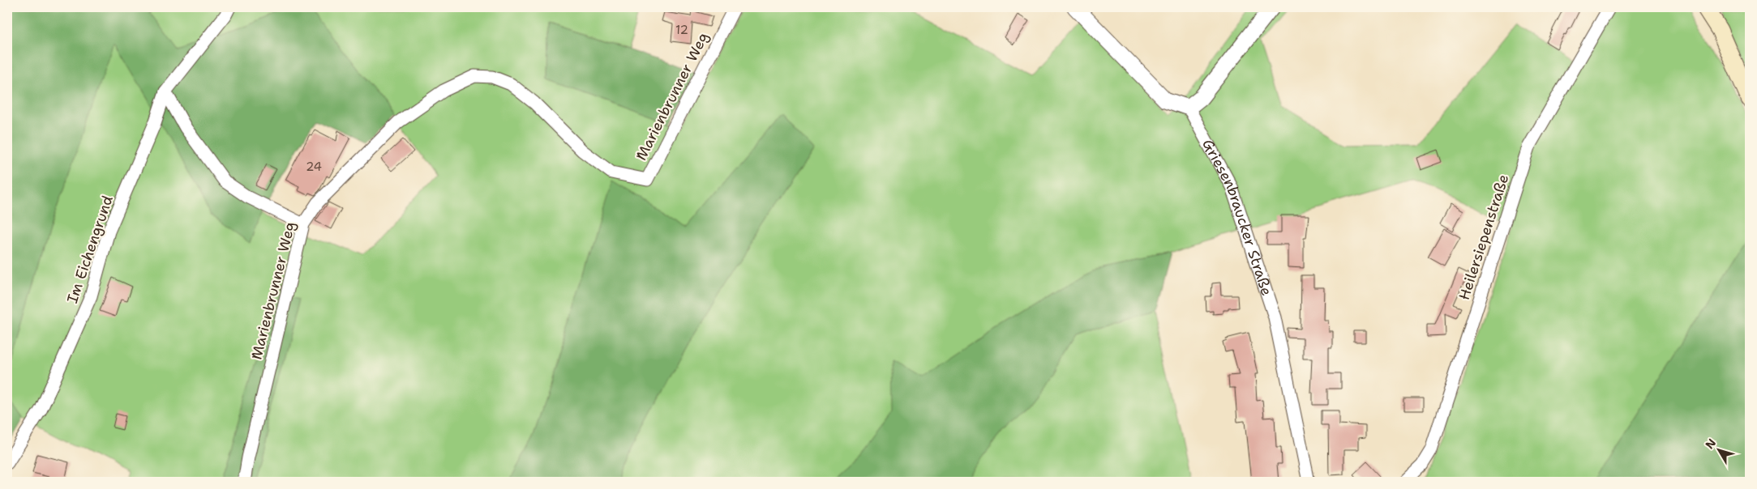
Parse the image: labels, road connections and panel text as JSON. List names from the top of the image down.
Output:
{
  "streets": {
    "street": [
      "Marienbrunner Weg",
      "Griesenbraucker Straße",
      "Heilersiepenstraße",
      "Im Eichengrund"
    ]
  },
  "house_numbers": ["12", "24"],
  "north": "top left"
}
